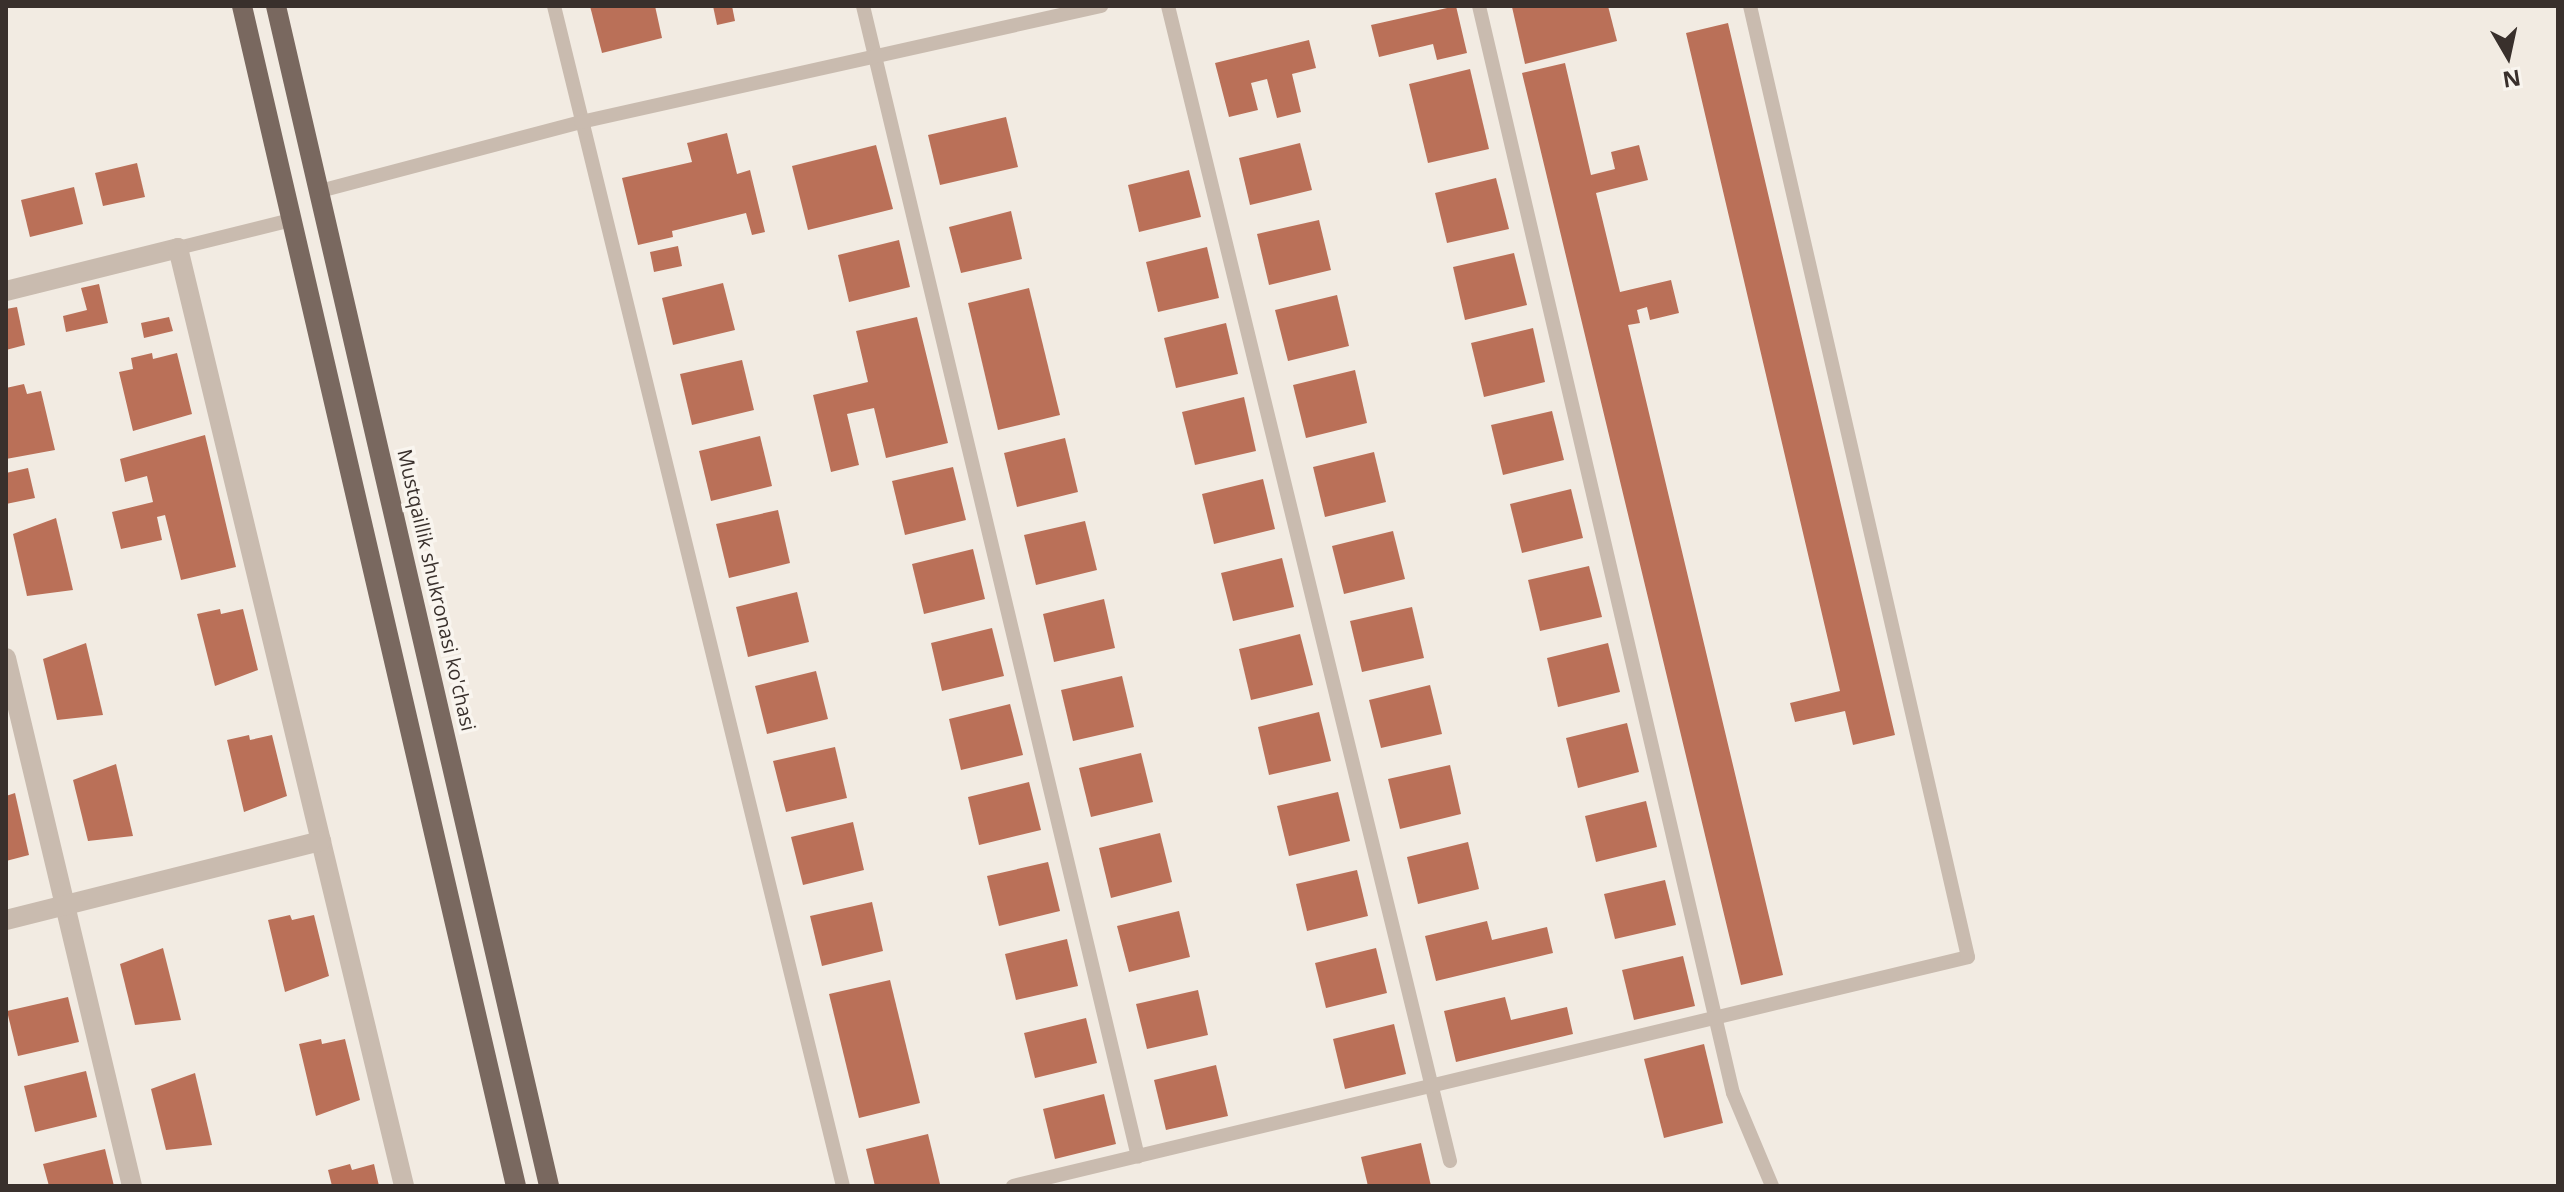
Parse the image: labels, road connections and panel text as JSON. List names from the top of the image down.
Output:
{
  "streets": {
    "main road": ["Mustqaillik shukronasi ko'chasi"]
  },
  "north": "bottom"
}
